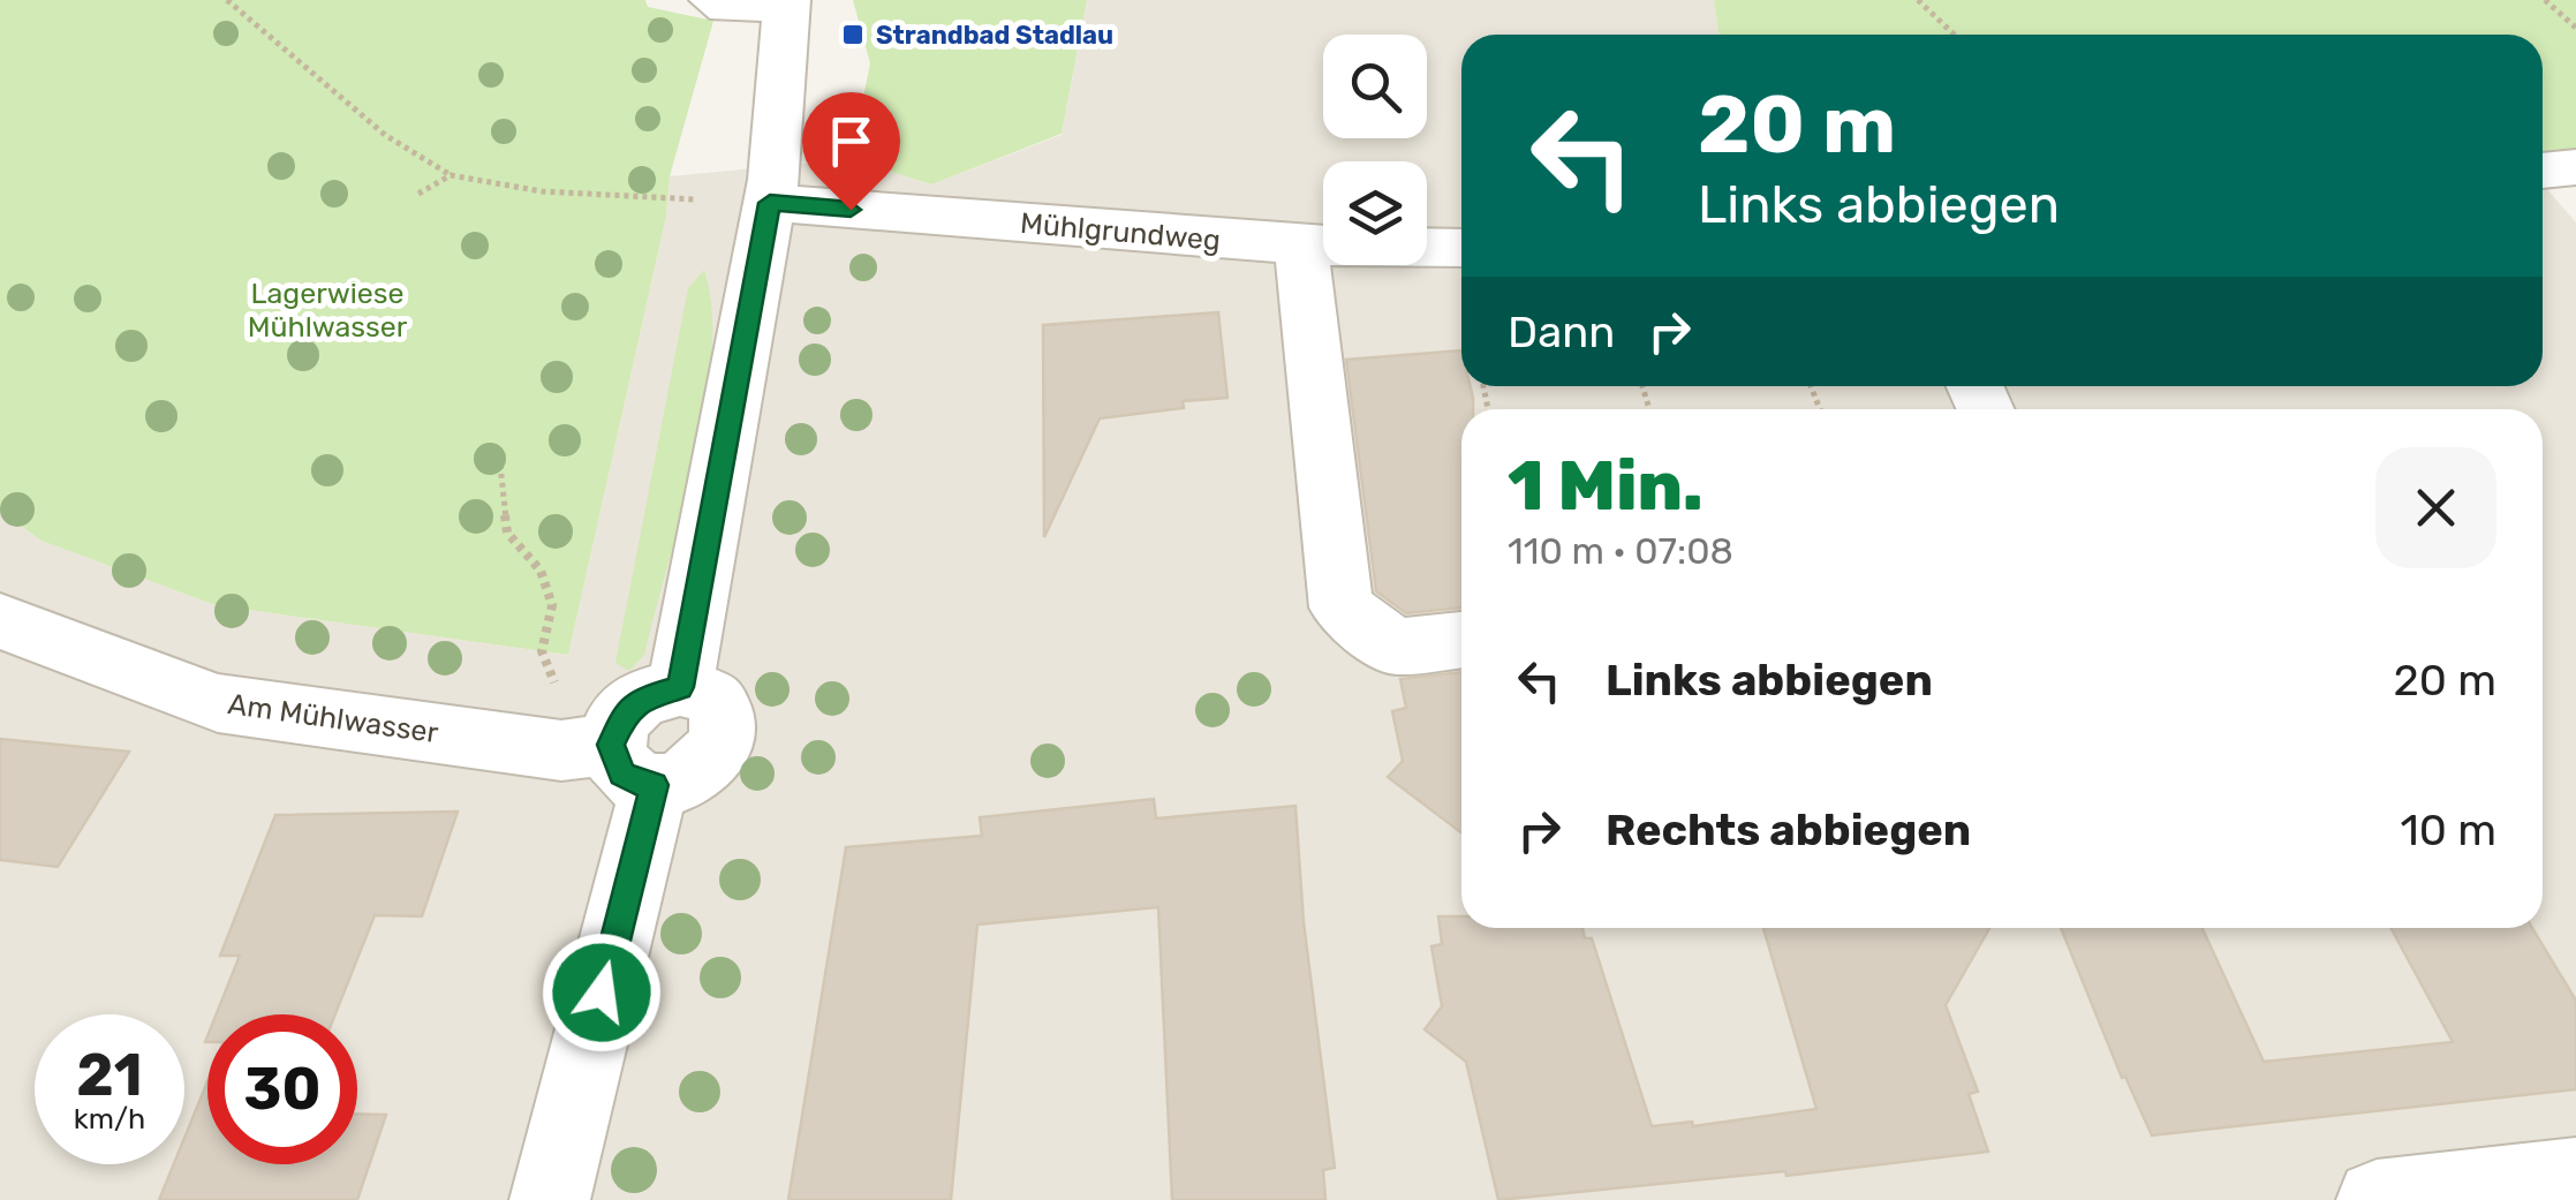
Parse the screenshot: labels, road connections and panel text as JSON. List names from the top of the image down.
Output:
{
  "streets": {
    "street": ["Mühlgrundweg", "Am Mühlwasser"]
  },
  "parks": ["Lagerwiese Mühlwasser"],
  "places": {
    "transit": ["Strandbad Stadlau"]
  },
  "page": {
    "turn": ["20 m", "Links abbiegen"],
    "then": "Dann",
    "heading": ["1 Min.", "110 m · 07:08"],
    "list": [
      {
        "name": "Links abbiegen",
        "value": "20 m"
      },
      {
        "name": "Rechts abbiegen",
        "value": "10 m"
      }
    ],
    "speed": "21 km/h",
    "limit": "30"
  }
}
